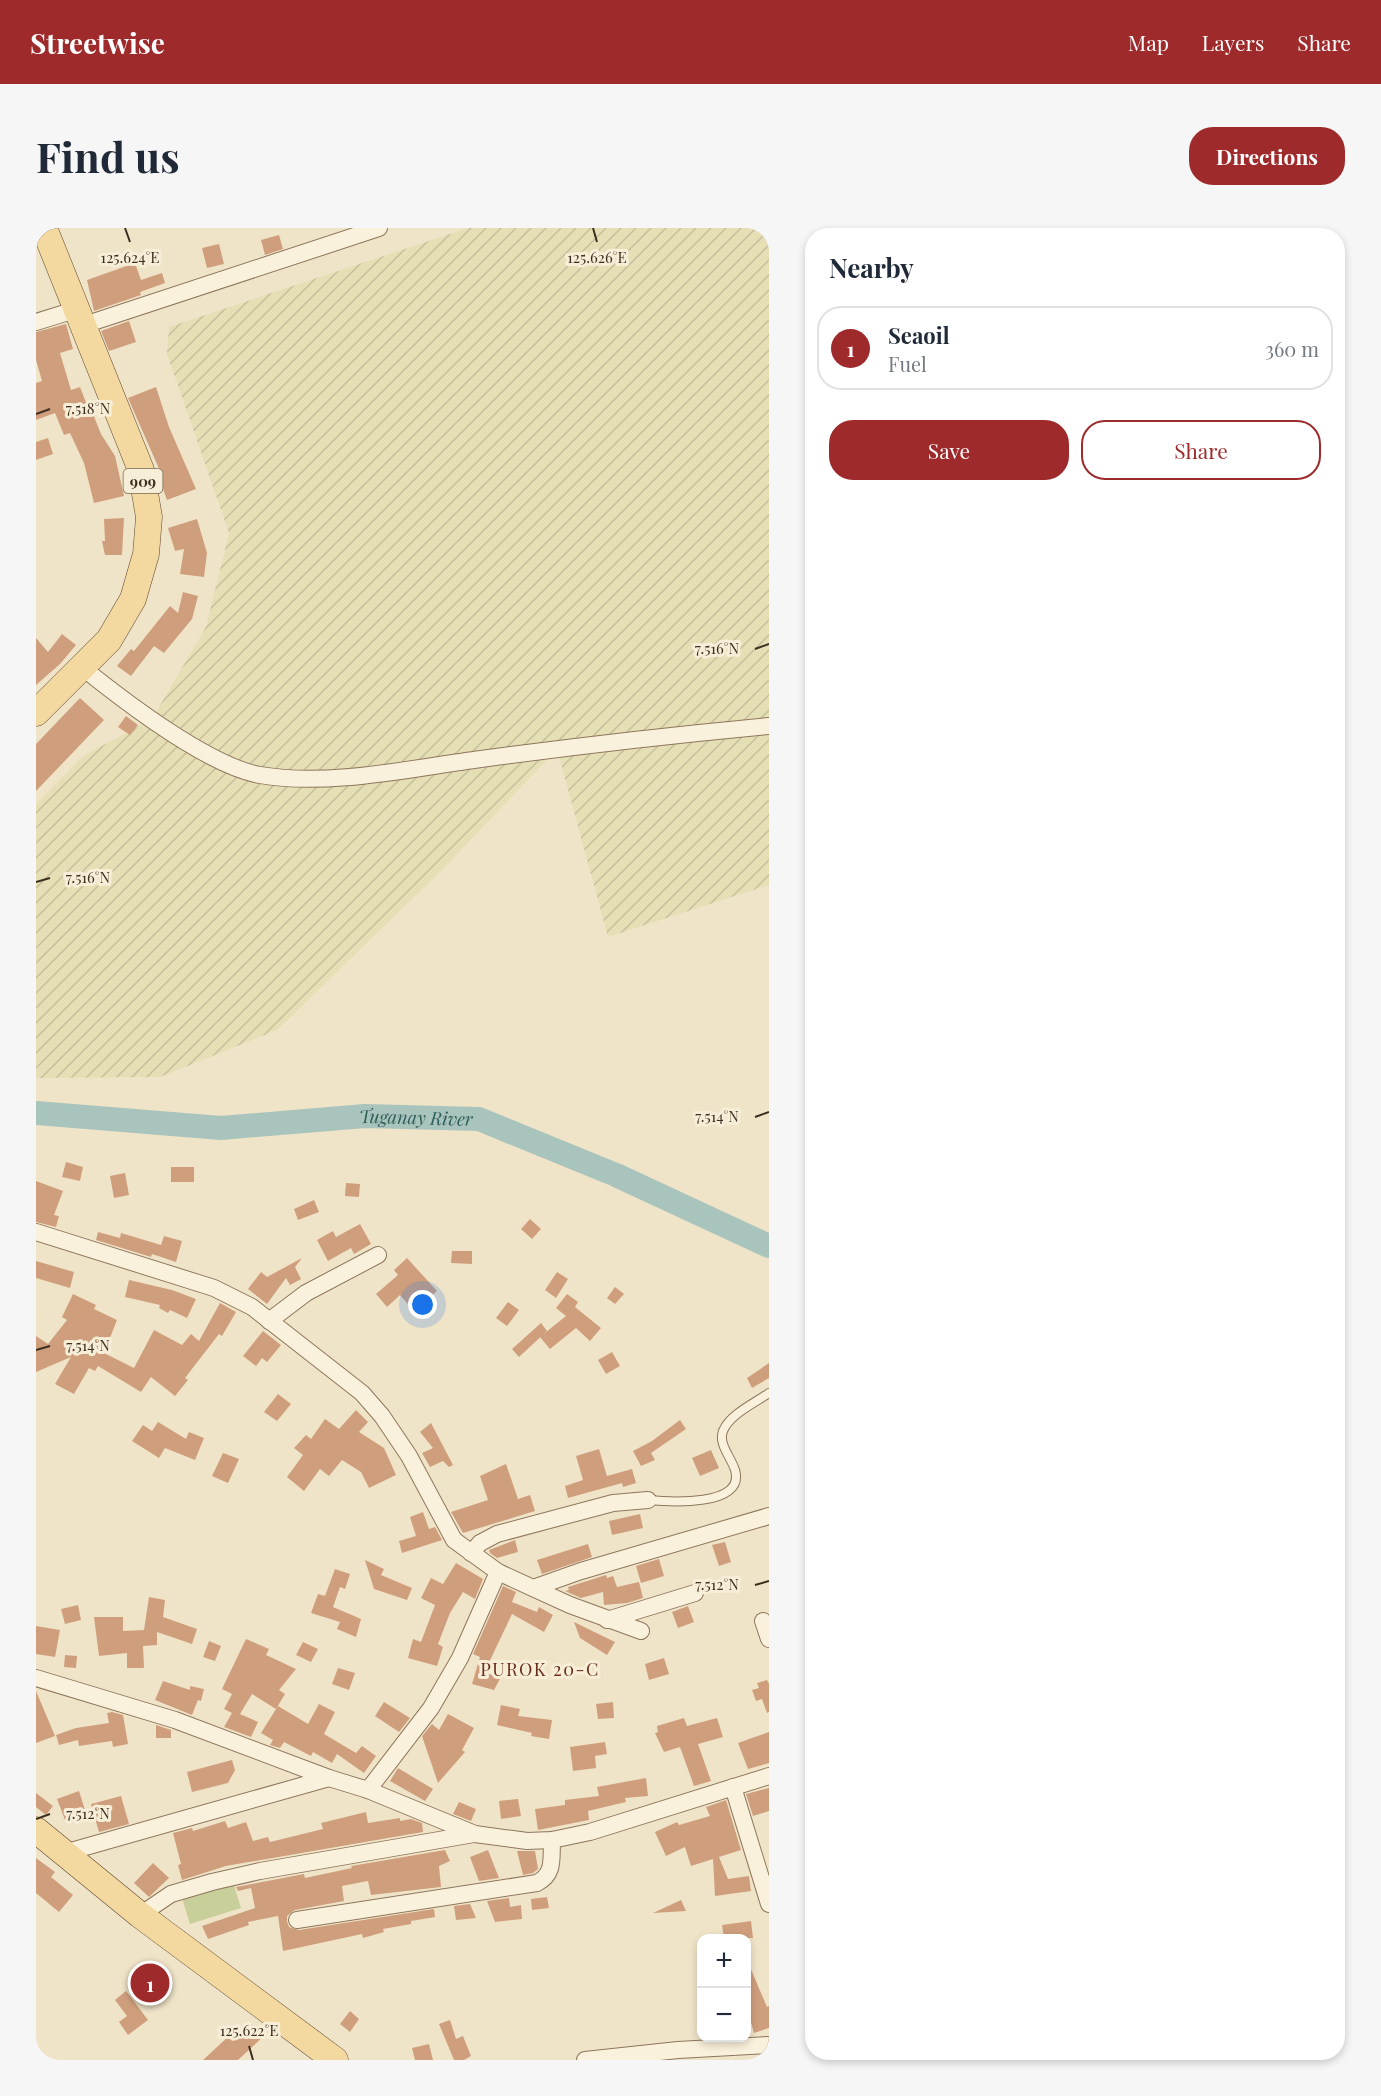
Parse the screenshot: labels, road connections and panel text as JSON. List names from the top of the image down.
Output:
{
  "streets": {
    "main road": ["909"]
  },
  "districts": ["PUROK 20-C"],
  "water": ["Tuganay River"],
  "page": {
    "header": "Streetwise",
    "nav": ["Map", "Layers", "Share"],
    "buttons": [
      "Directions",
      ["Save", "Share"]
    ],
    "title": "Find us",
    "heading": "Nearby",
    "list": [
      {
        "mark": "1",
        "name": "Seaoil",
        "note": "Fuel",
        "value": "360 m"
      }
    ],
    "map_buttons": ["+", "−"],
    "pins": "1"
  },
  "coordinates": [
    "125.624°E",
    "125.626°E",
    "7.518°N",
    "7.516°N",
    "7.514°N",
    "7.512°N",
    "125.622°E"
  ]
}
